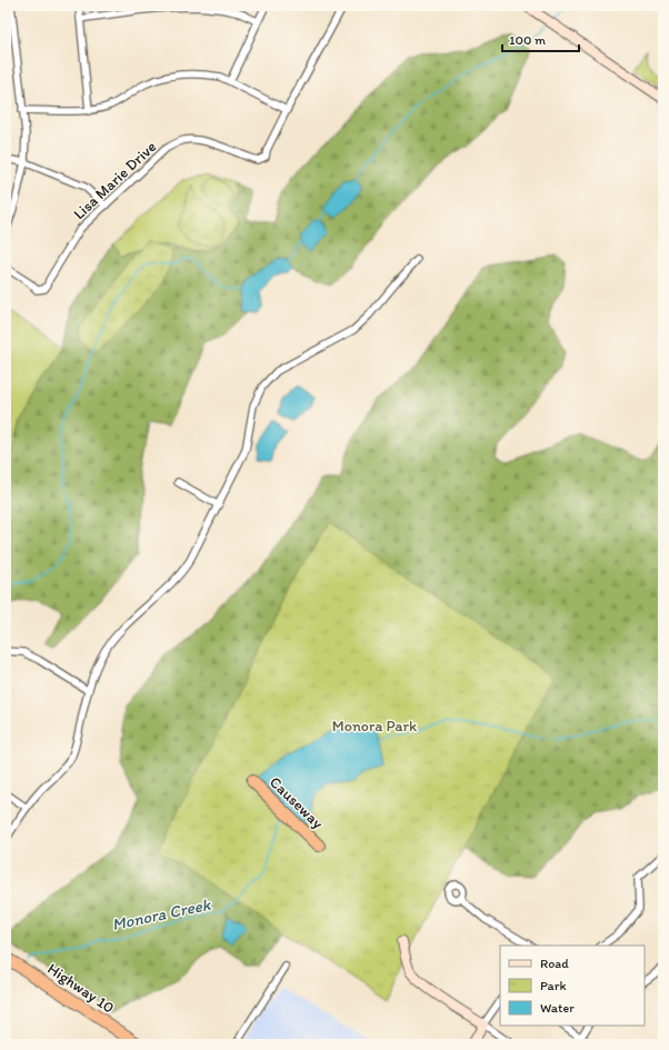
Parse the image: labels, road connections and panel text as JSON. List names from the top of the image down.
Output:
{
  "streets": {
    "highway": ["Causeway", "Highway 10"],
    "street": ["Lisa Marie Drive"]
  },
  "water": ["Monora Creek"],
  "parks": ["Monora Park"],
  "legend": ["Road", "Park", "Water"],
  "scale_bar": "100 m"
}
